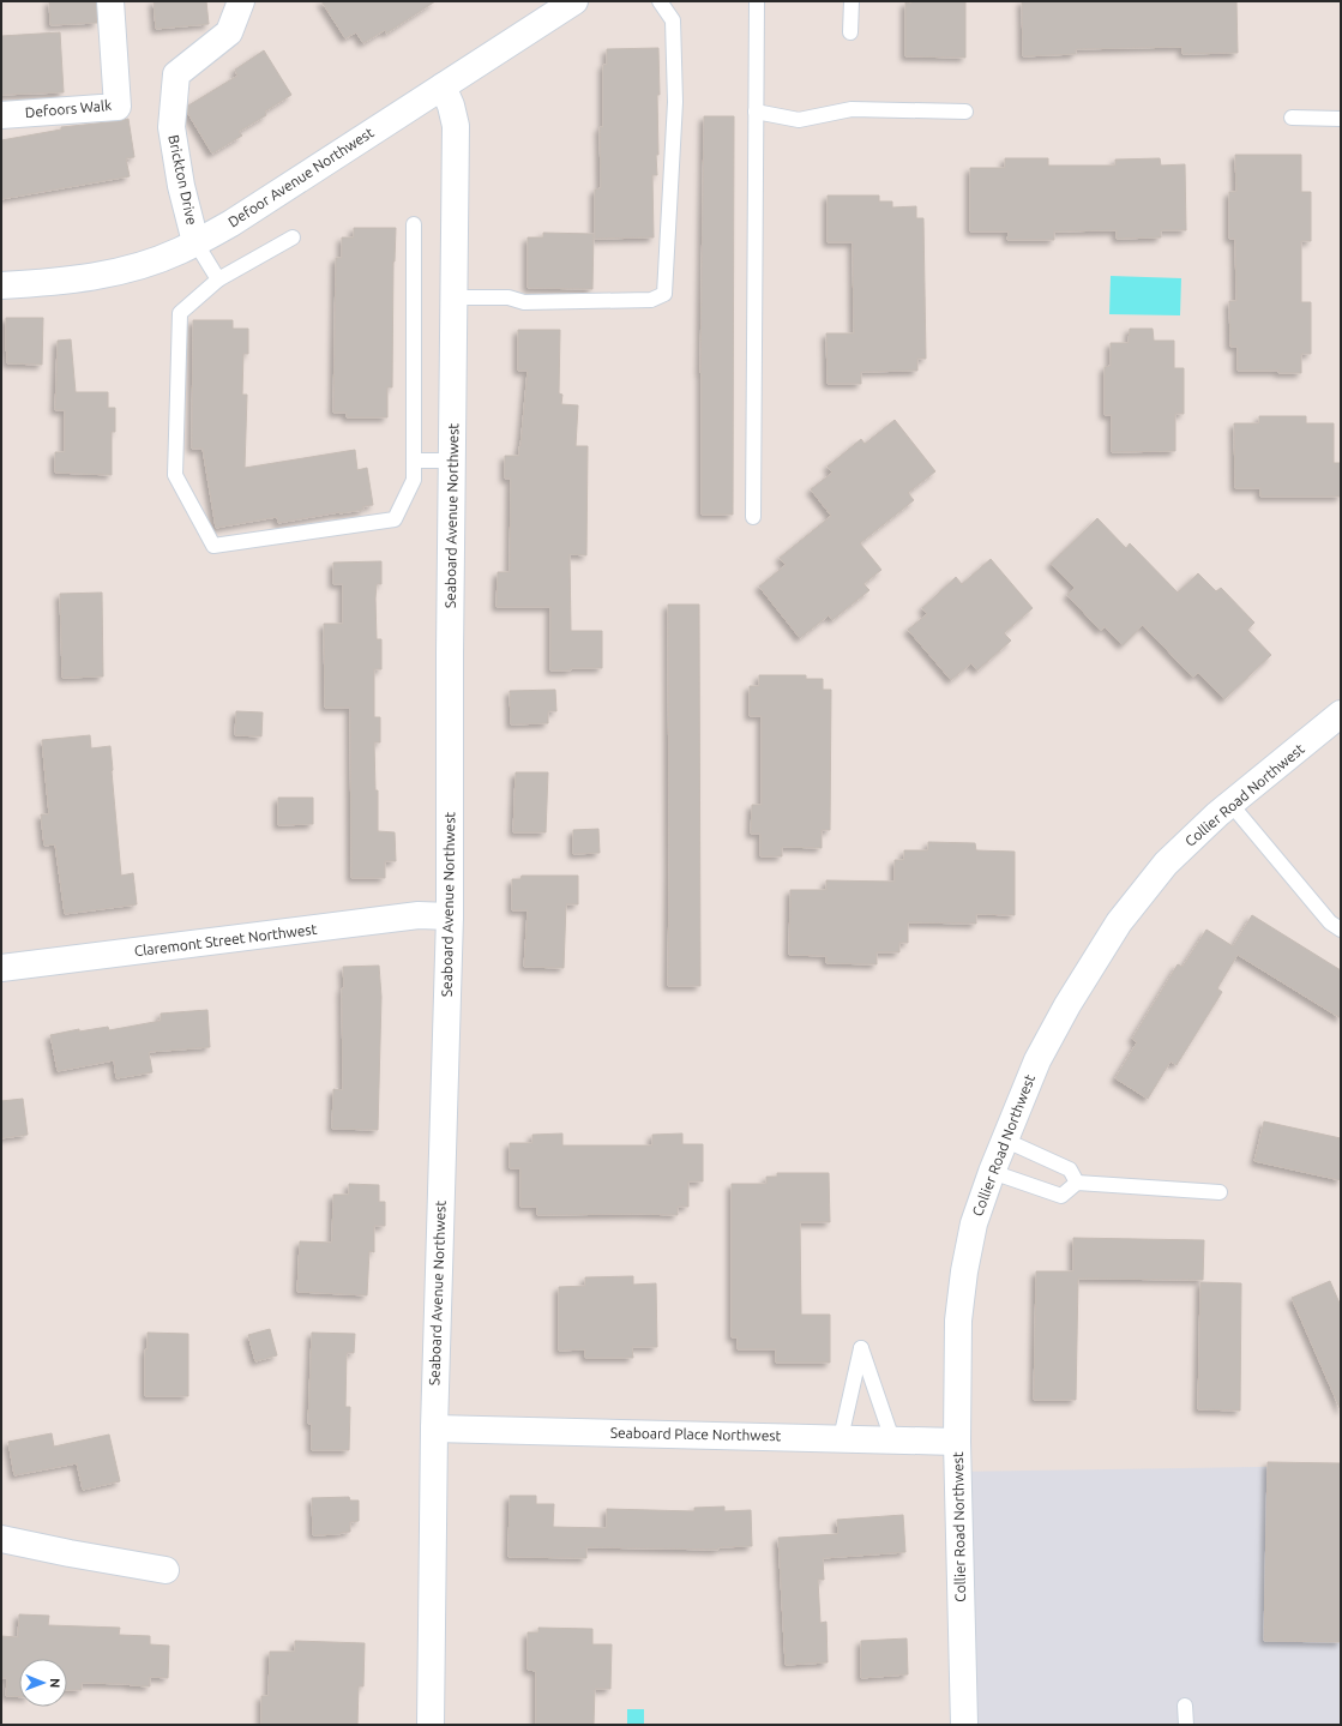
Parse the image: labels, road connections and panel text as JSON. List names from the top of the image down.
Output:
{
  "streets": {
    "street": [
      "Defoors Walk",
      "Defoor Avenue Northwest",
      "Brickton Drive",
      "Seaboard Avenue Northwest",
      "Collier Road Northwest",
      "Claremont Street Northwest",
      "Seaboard Place Northwest"
    ]
  },
  "crossings": [
    ["Defoor Avenue Northwest", "Brickton Drive"],
    ["Defoor Avenue Northwest", "Seaboard Avenue Northwest"],
    ["Seaboard Avenue Northwest", "Claremont Street Northwest"],
    ["Seaboard Avenue Northwest", "Seaboard Place Northwest"],
    ["Collier Road Northwest", "Seaboard Place Northwest"]
  ],
  "north": "right"
}
